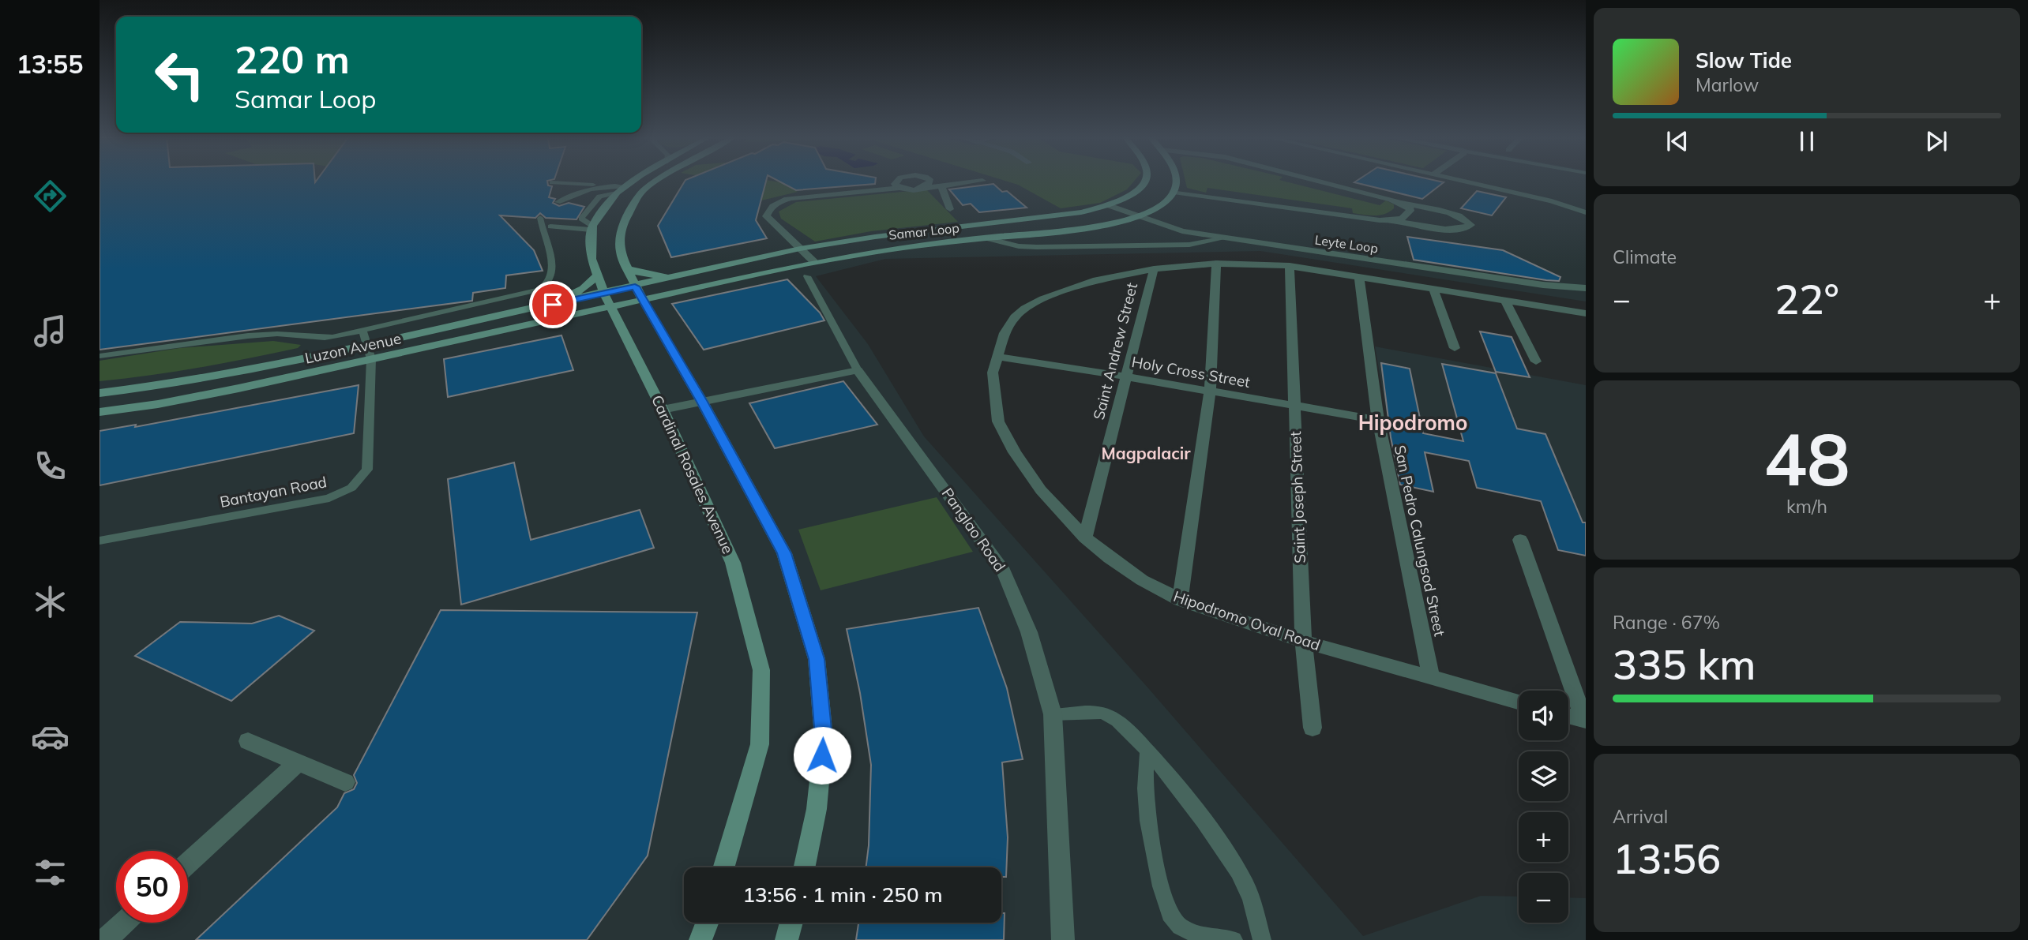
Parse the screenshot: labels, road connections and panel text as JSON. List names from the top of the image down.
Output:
{
  "streets": {
    "street": [
      "Samar Loop",
      "Leyte Loop",
      "Luzon Avenue",
      "Saint Andrew Street",
      "Holy Cross Street",
      "Cardinal Rosales Avenue",
      "Saint Joseph Street",
      "Panglao Road",
      "San Pedro Calungsod Street",
      "Hipodromo Oval Road"
    ],
    "lane": ["Bantayan Road"]
  },
  "crossings": [
    ["Samar Loop", "Leyte Loop"],
    ["Samar Loop", "Luzon Avenue"],
    ["Samar Loop", "Cardinal Rosales Avenue"],
    ["Luzon Avenue", "Cardinal Rosales Avenue"],
    ["Luzon Avenue", "Bantayan Road"],
    ["Saint Andrew Street", "Holy Cross Street"],
    ["Saint Andrew Street", "Hipodromo Oval Road"],
    ["Holy Cross Street", "Saint Joseph Street"],
    ["Holy Cross Street", "San Pedro Calungsod Street"],
    ["Holy Cross Street", "Hipodromo Oval Road"],
    ["Saint Joseph Street", "Hipodromo Oval Road"],
    ["San Pedro Calungsod Street", "Hipodromo Oval Road"]
  ],
  "districts": ["Hipodromo", "Magpalacir"],
  "page": {
    "tabs": "13:55",
    "turn": ["220 m", "Samar Loop"],
    "song": ["Slow Tide", "Marlow"],
    "tile": [
      "Climate",
      ["48", "km/h"],
      ["Range · 67%", "335 km"],
      ["Arrival", "13:56"]
    ],
    "heat": ["−", "22°", "+"],
    "map_buttons": ["+", "−"],
    "limit": "50",
    "trip": "13:56 · 1 min · 250 m"
  }
}
